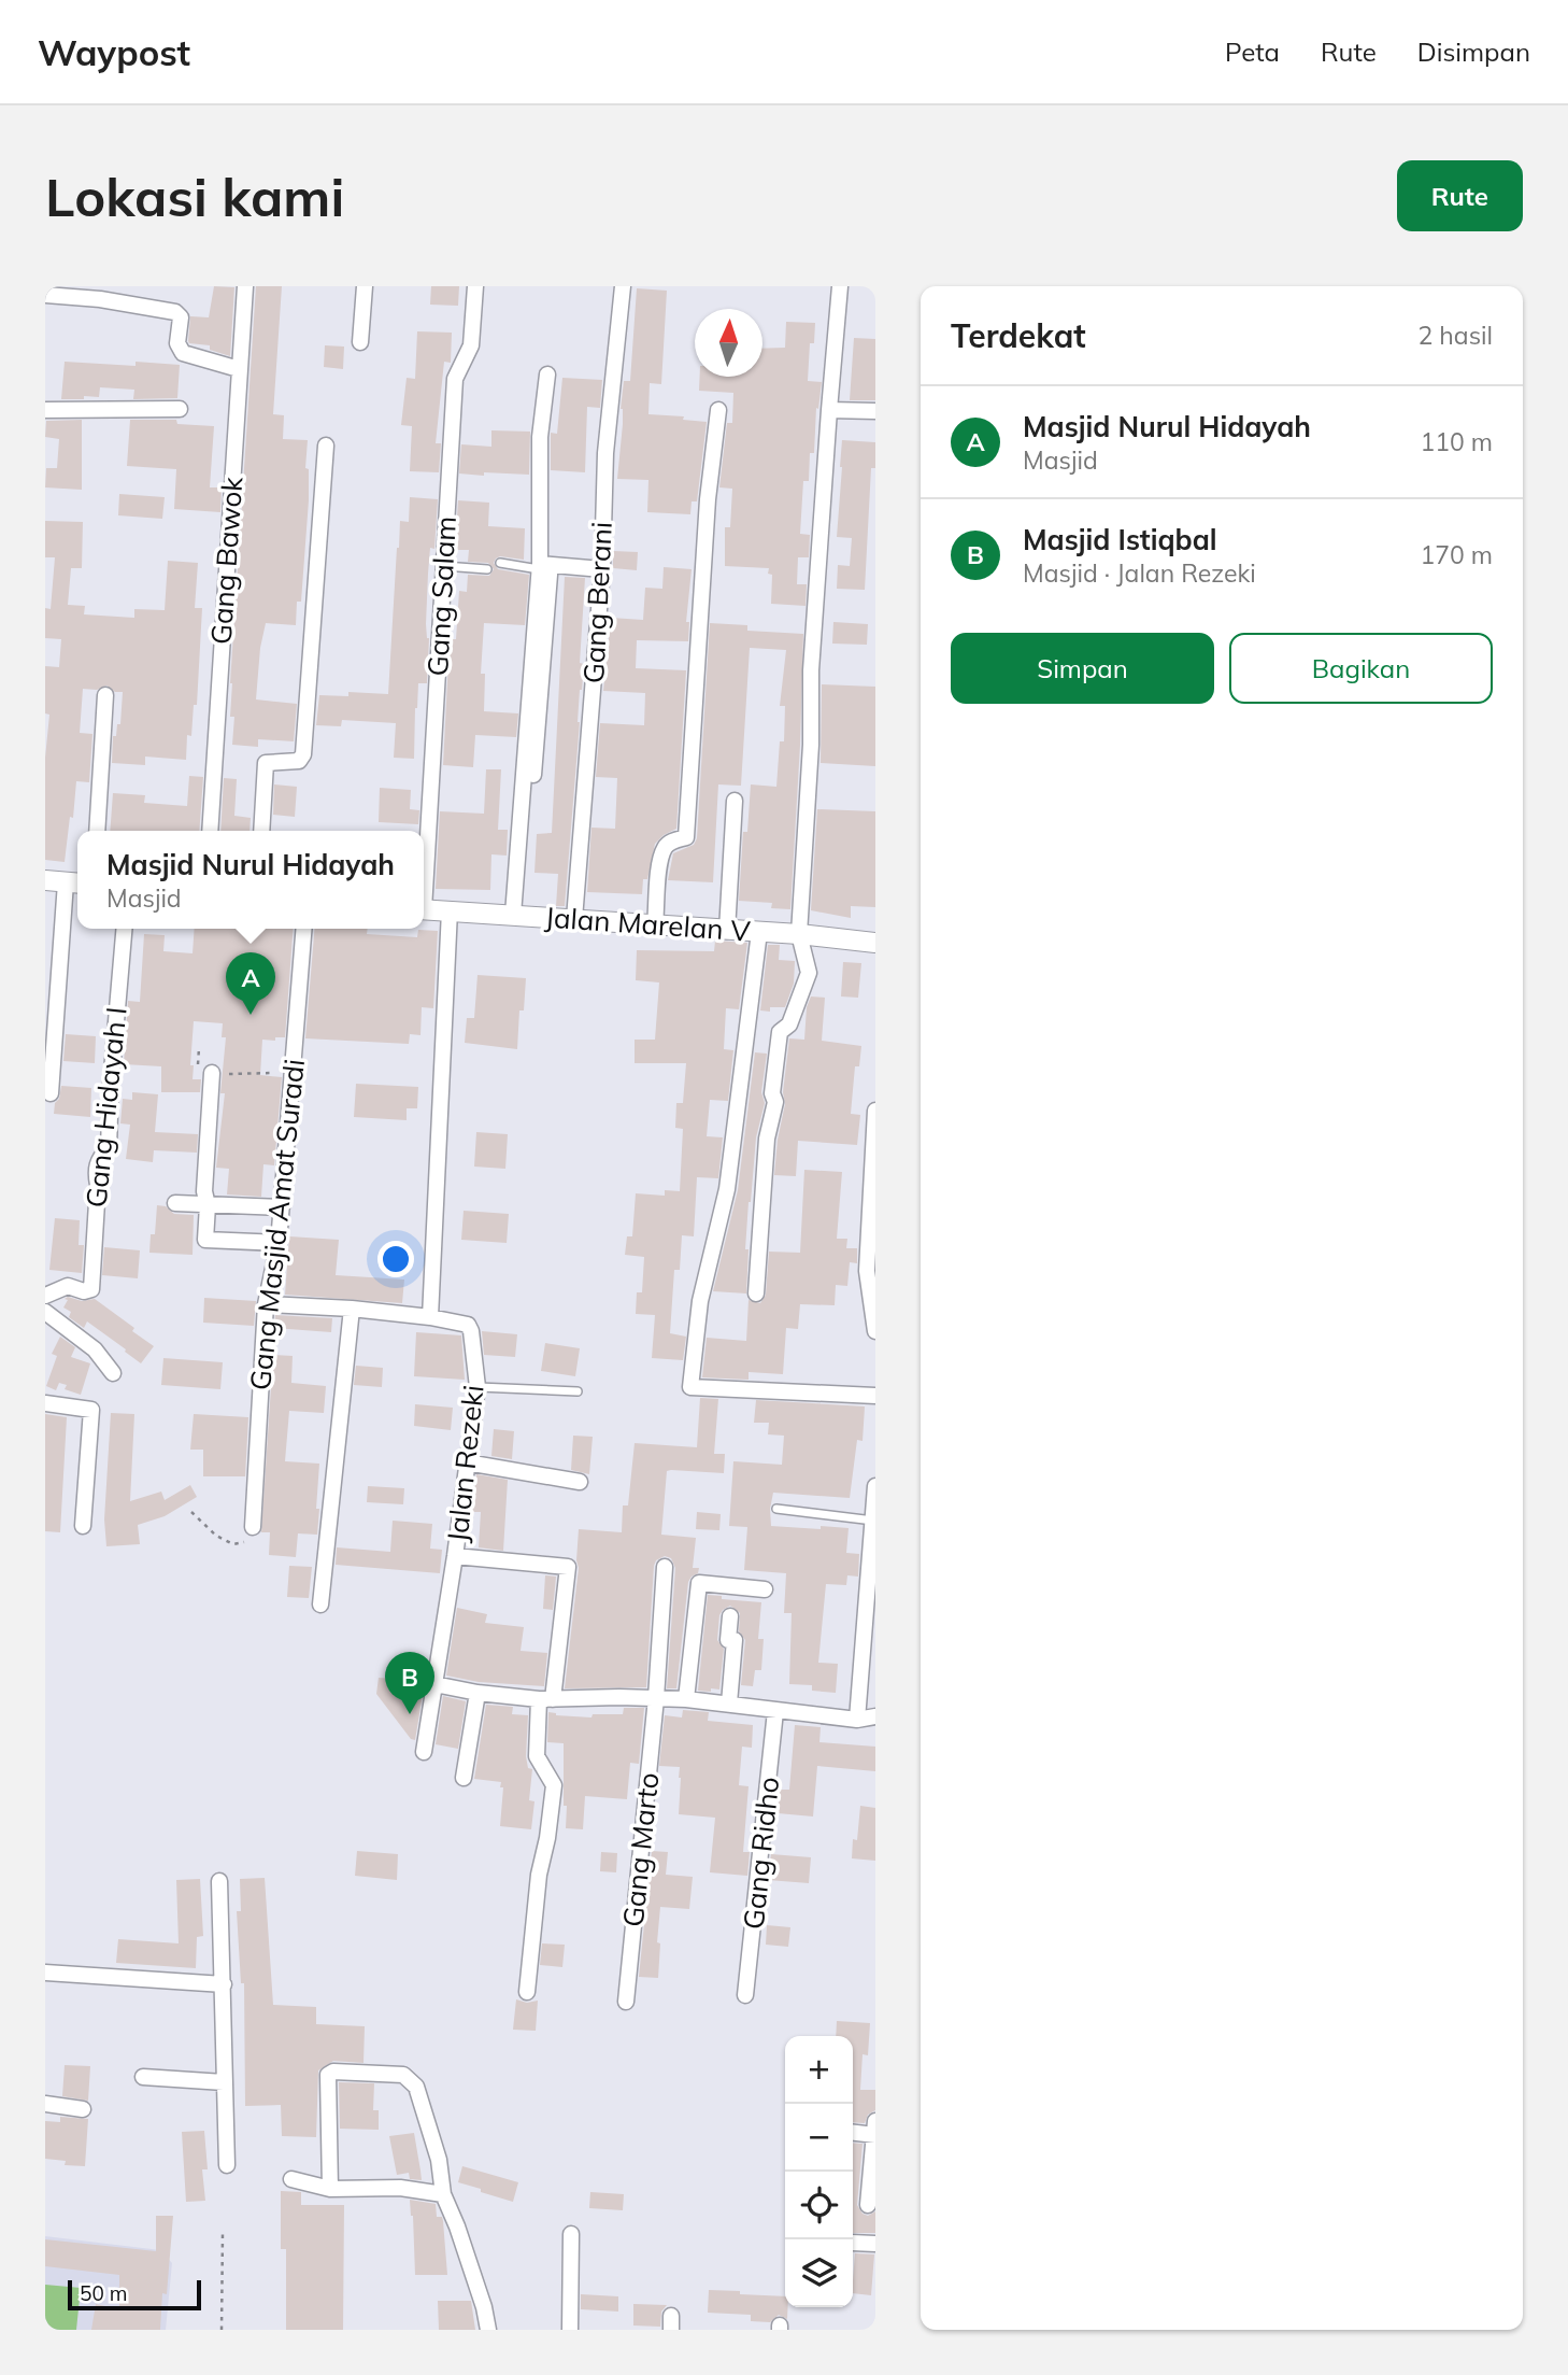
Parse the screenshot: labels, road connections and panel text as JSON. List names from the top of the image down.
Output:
{
  "streets": {
    "street": [
      "Gang Bawok",
      "Gang Salam",
      "Gang Berani",
      "Jalan Marelan V",
      "Gang Hidayah I",
      "Gang Masjid Amat Suradi",
      "Jalan Rezeki",
      "Gang Marto",
      "Gang Ridho"
    ]
  },
  "crossings": [
    ["Gang Berani", "Jalan Marelan V"]
  ],
  "scale_bar": "50 m",
  "north": "top",
  "page": {
    "header": "Waypost",
    "nav": ["Peta", "Rute", "Disimpan"],
    "buttons": [
      "Rute",
      ["Simpan", "Bagikan"]
    ],
    "title": "Lokasi kami",
    "heading": ["Terdekat", "2 hasil"],
    "list": [
      {
        "mark": "A",
        "name": "Masjid Nurul Hidayah",
        "note": "Masjid",
        "value": "110 m"
      },
      {
        "mark": "B",
        "name": "Masjid Istiqbal",
        "note": "Masjid · Jalan Rezeki",
        "value": "170 m"
      }
    ],
    "popup": ["Masjid Nurul Hidayah", "Masjid"],
    "pins": ["A", "B"],
    "map_buttons": ["+", "−"],
    "scale": "50 m"
  }
}
